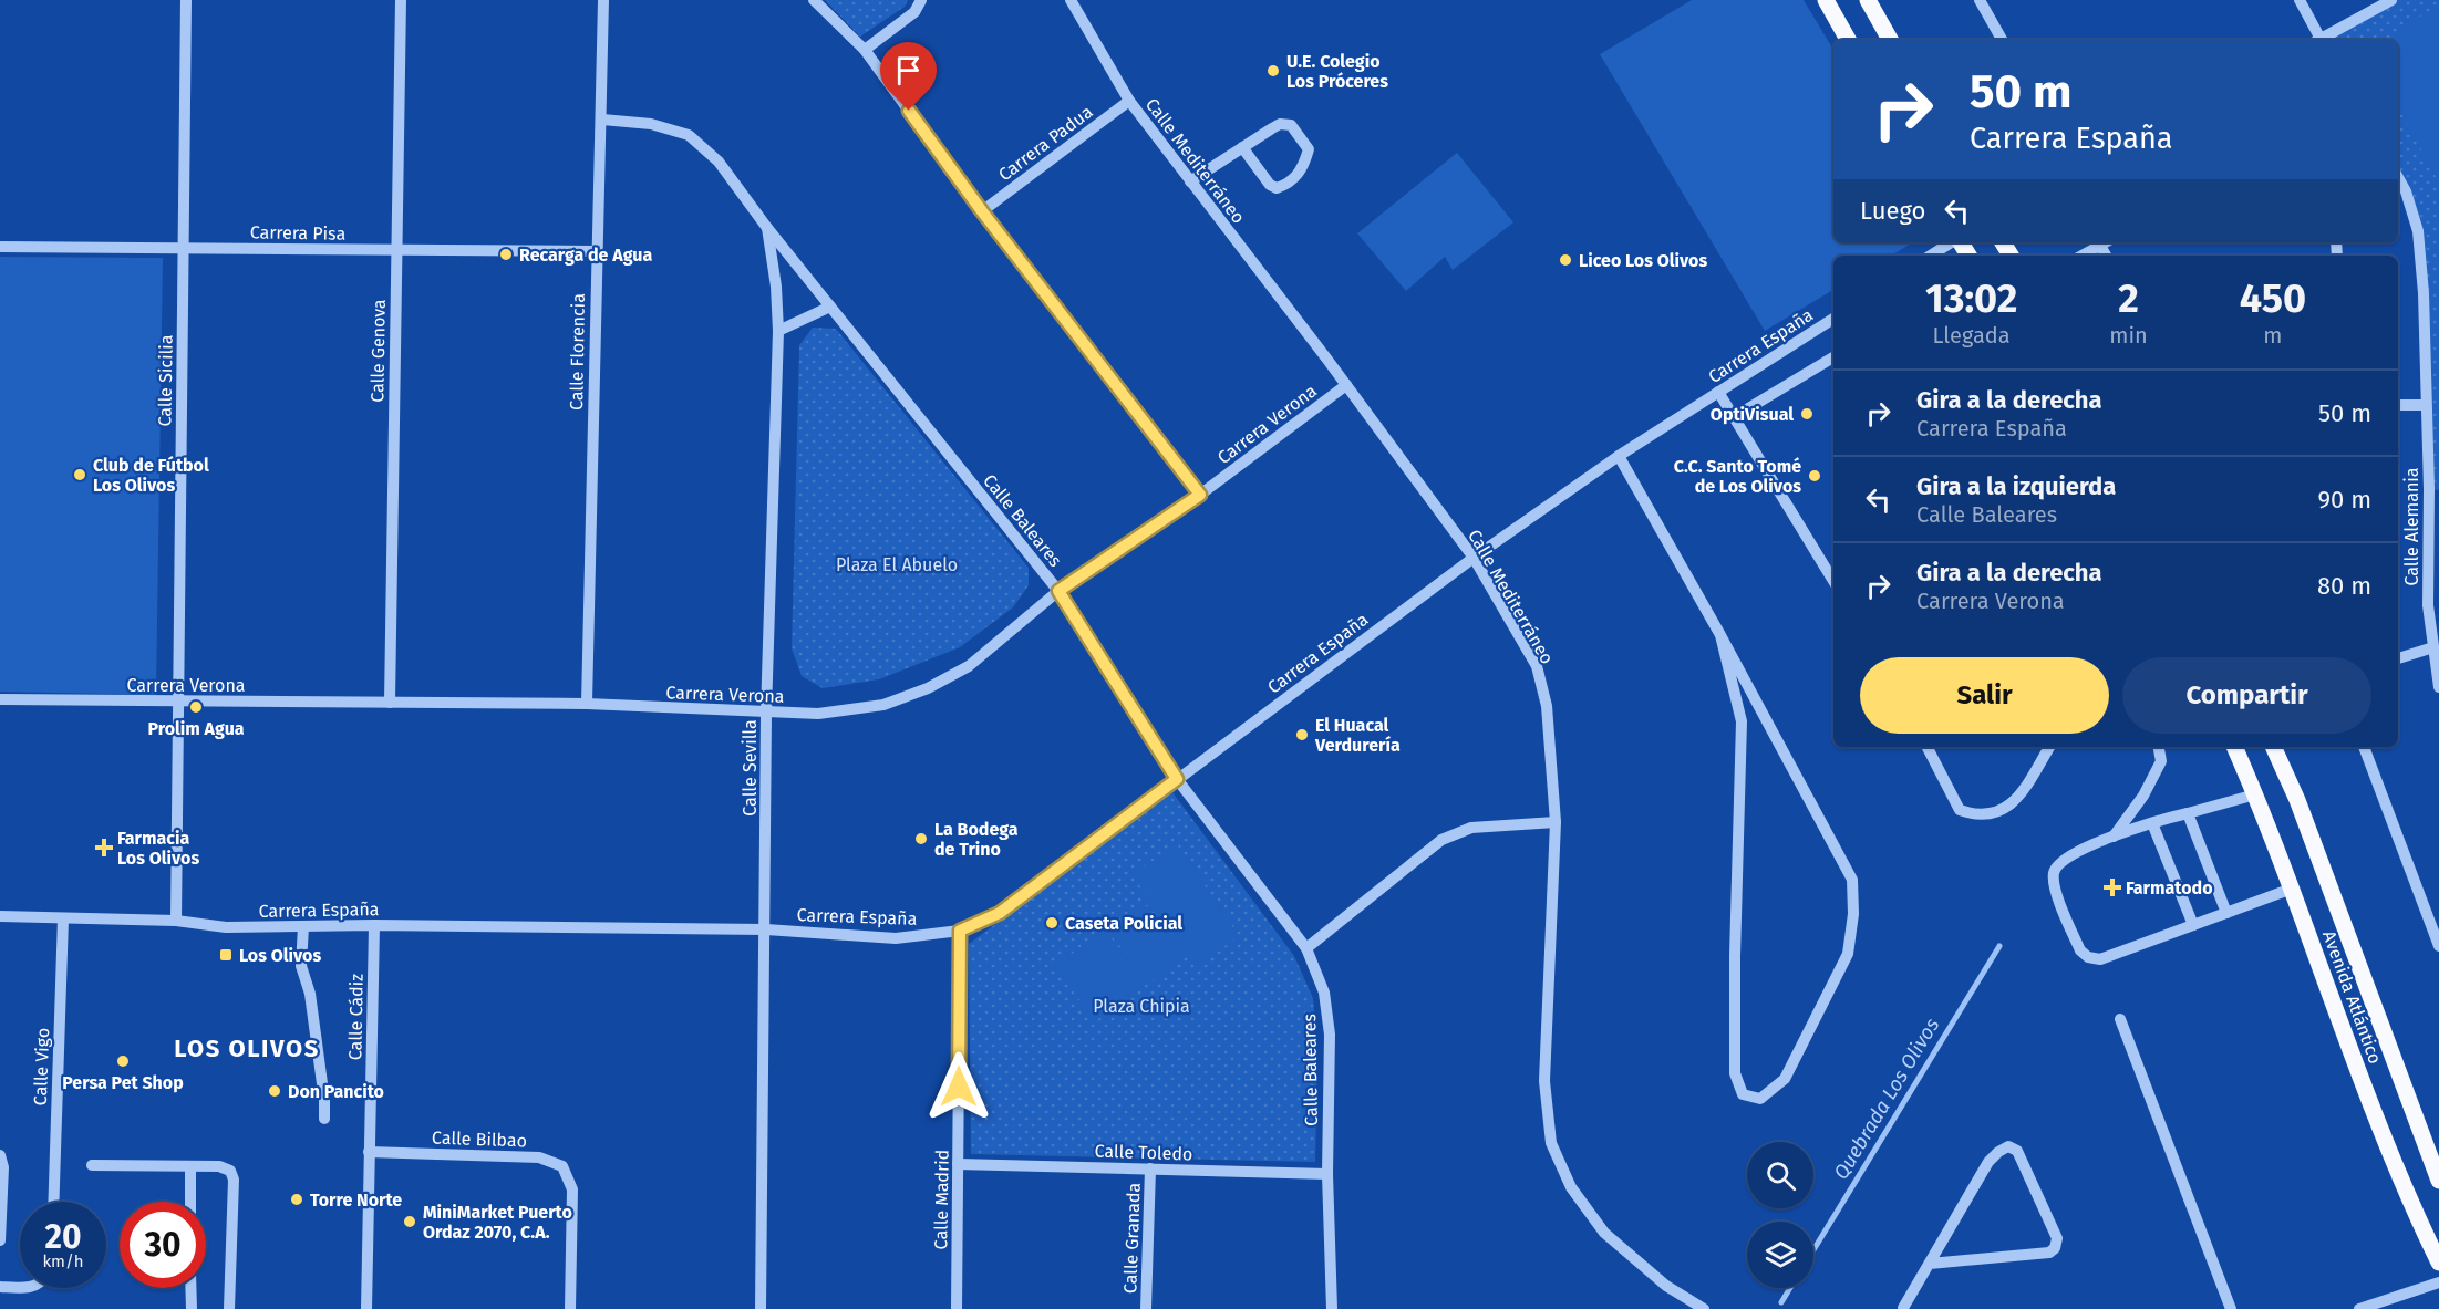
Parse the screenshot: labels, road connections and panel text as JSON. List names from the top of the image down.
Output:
{
  "streets": {
    "main road": ["Avenida Atlántico"],
    "street": [
      "Carrera Padua",
      "Calle Mediterráneo",
      "Carrera Pisa",
      "Carrera España",
      "Calle Genova",
      "Calle Florencia",
      "Calle Sicilia",
      "Carrera Verona",
      "Calle Baleares",
      "Calle Alemania",
      "Calle Sevilla",
      "Calle Cádiz",
      "Calle Vigo",
      "Calle Bilbao",
      "Calle Toledo",
      "Calle Madrid",
      "Calle Granada"
    ]
  },
  "crossings": [
    ["Carrera Padua", "Calle Mediterráneo"],
    ["Calle Mediterráneo", "Carrera España"],
    ["Calle Mediterráneo", "Carrera Verona"],
    ["Carrera Pisa", "Calle Genova"],
    ["Carrera Pisa", "Calle Florencia"],
    ["Carrera Pisa", "Calle Sicilia"],
    ["Carrera España", "Calle Sicilia"],
    ["Carrera España", "Calle Baleares"],
    ["Carrera España", "Calle Sevilla"],
    ["Carrera España", "Calle Cádiz"],
    ["Carrera España", "Calle Vigo"],
    ["Carrera España", "Calle Madrid"],
    ["Calle Genova", "Carrera Verona"],
    ["Calle Florencia", "Carrera Verona"],
    ["Calle Florencia", "Calle Baleares"],
    ["Calle Sicilia", "Carrera Verona"],
    ["Carrera Verona", "Calle Baleares"],
    ["Carrera Verona", "Calle Sevilla"],
    ["Calle Baleares", "Calle Sevilla"],
    ["Calle Baleares", "Calle Toledo"],
    ["Calle Cádiz", "Calle Bilbao"],
    ["Calle Toledo", "Calle Madrid"],
    ["Calle Toledo", "Calle Granada"]
  ],
  "districts": ["LOS OLIVOS"],
  "water": ["Quebrada Los Olivos"],
  "parks": ["Plaza El Abuelo", "Plaza Chipia"],
  "places": {
    "other": [
      "U.E. Colegio Los Próceres",
      "Recarga de Agua",
      "Liceo Los Olivos",
      "OptiVisual",
      "Club de Fútbol Los Olivos",
      "C.C. Santo Tomé de Los Olivos",
      "Prolim Agua",
      "El Huacal Verdurería",
      "La Bodega de Trino",
      "Caseta Policial",
      "Persa Pet Shop",
      "Don Pancito",
      "Torre Norte",
      "MiniMarket Puerto Ordaz 2070, C.A."
    ],
    "health": ["Farmacia Los Olivos", "Farmatodo"],
    "transit": ["Los Olivos"]
  },
  "page": {
    "turn": ["50 m", "Carrera España"],
    "then": "Luego",
    "eta": [
      "13:02",
      "Llegada",
      "2",
      "min",
      "450",
      "m"
    ],
    "list": [
      {
        "name": "Gira a la derecha",
        "note": "Carrera España",
        "value": "50 m"
      },
      {
        "name": "Gira a la izquierda",
        "note": "Calle Baleares",
        "value": "90 m"
      },
      {
        "name": "Gira a la derecha",
        "note": "Carrera Verona",
        "value": "80 m"
      }
    ],
    "buttons": ["Salir", "Compartir"],
    "speed": "20 km/h",
    "limit": "30"
  }
}
